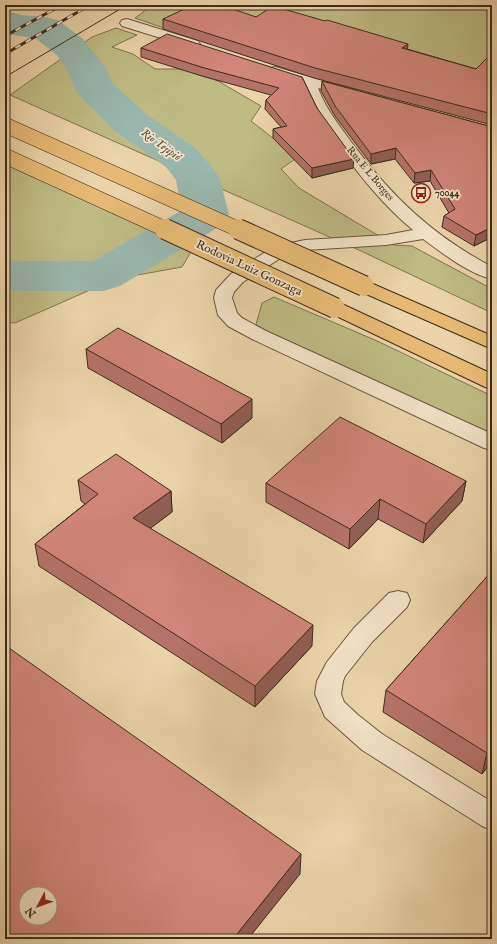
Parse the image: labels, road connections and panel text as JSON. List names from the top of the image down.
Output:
{
  "streets": {
    "highway": ["Rodovia Luiz Gonzaga"],
    "street": ["Rua E L Borges"]
  },
  "water": ["Rio Tejipió"],
  "places": {
    "bus stop": ["70044"]
  },
  "north": "bottom left"
}
